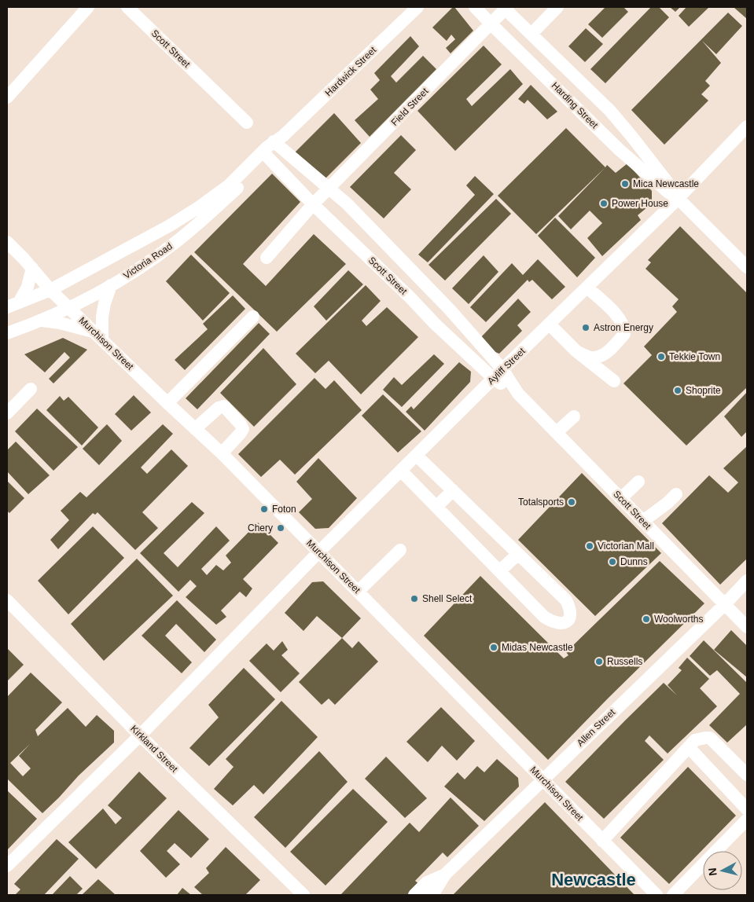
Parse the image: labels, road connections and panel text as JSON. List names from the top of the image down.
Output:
{
  "streets": {
    "street": [
      "Scott Street",
      "Hardwick Street",
      "Harding Street",
      "Field Street",
      "Victoria Road",
      "Murchison Street",
      "Ayliff Street",
      "Allen Street",
      "Kirkland Street"
    ]
  },
  "crossings": [
    ["Scott Street", "Hardwick Street"],
    ["Scott Street", "Field Street"],
    ["Scott Street", "Victoria Road"],
    ["Scott Street", "Ayliff Street"],
    ["Scott Street", "Allen Street"],
    ["Hardwick Street", "Victoria Road"],
    ["Harding Street", "Field Street"],
    ["Harding Street", "Ayliff Street"],
    ["Victoria Road", "Murchison Street"],
    ["Murchison Street", "Ayliff Street"],
    ["Murchison Street", "Allen Street"],
    ["Ayliff Street", "Kirkland Street"]
  ],
  "districts": ["Newcastle"],
  "places": [
    "Mica Newcastle",
    "Power House",
    "Astron Energy",
    "Tekkie Town",
    "Shoprite",
    "Totalsports",
    "Foton",
    "Chery",
    "Victorian Mall",
    "Dunns",
    "Shell Select",
    "Woolworths",
    "Midas Newcastle",
    "Russells"
  ],
  "north": "left"
}
